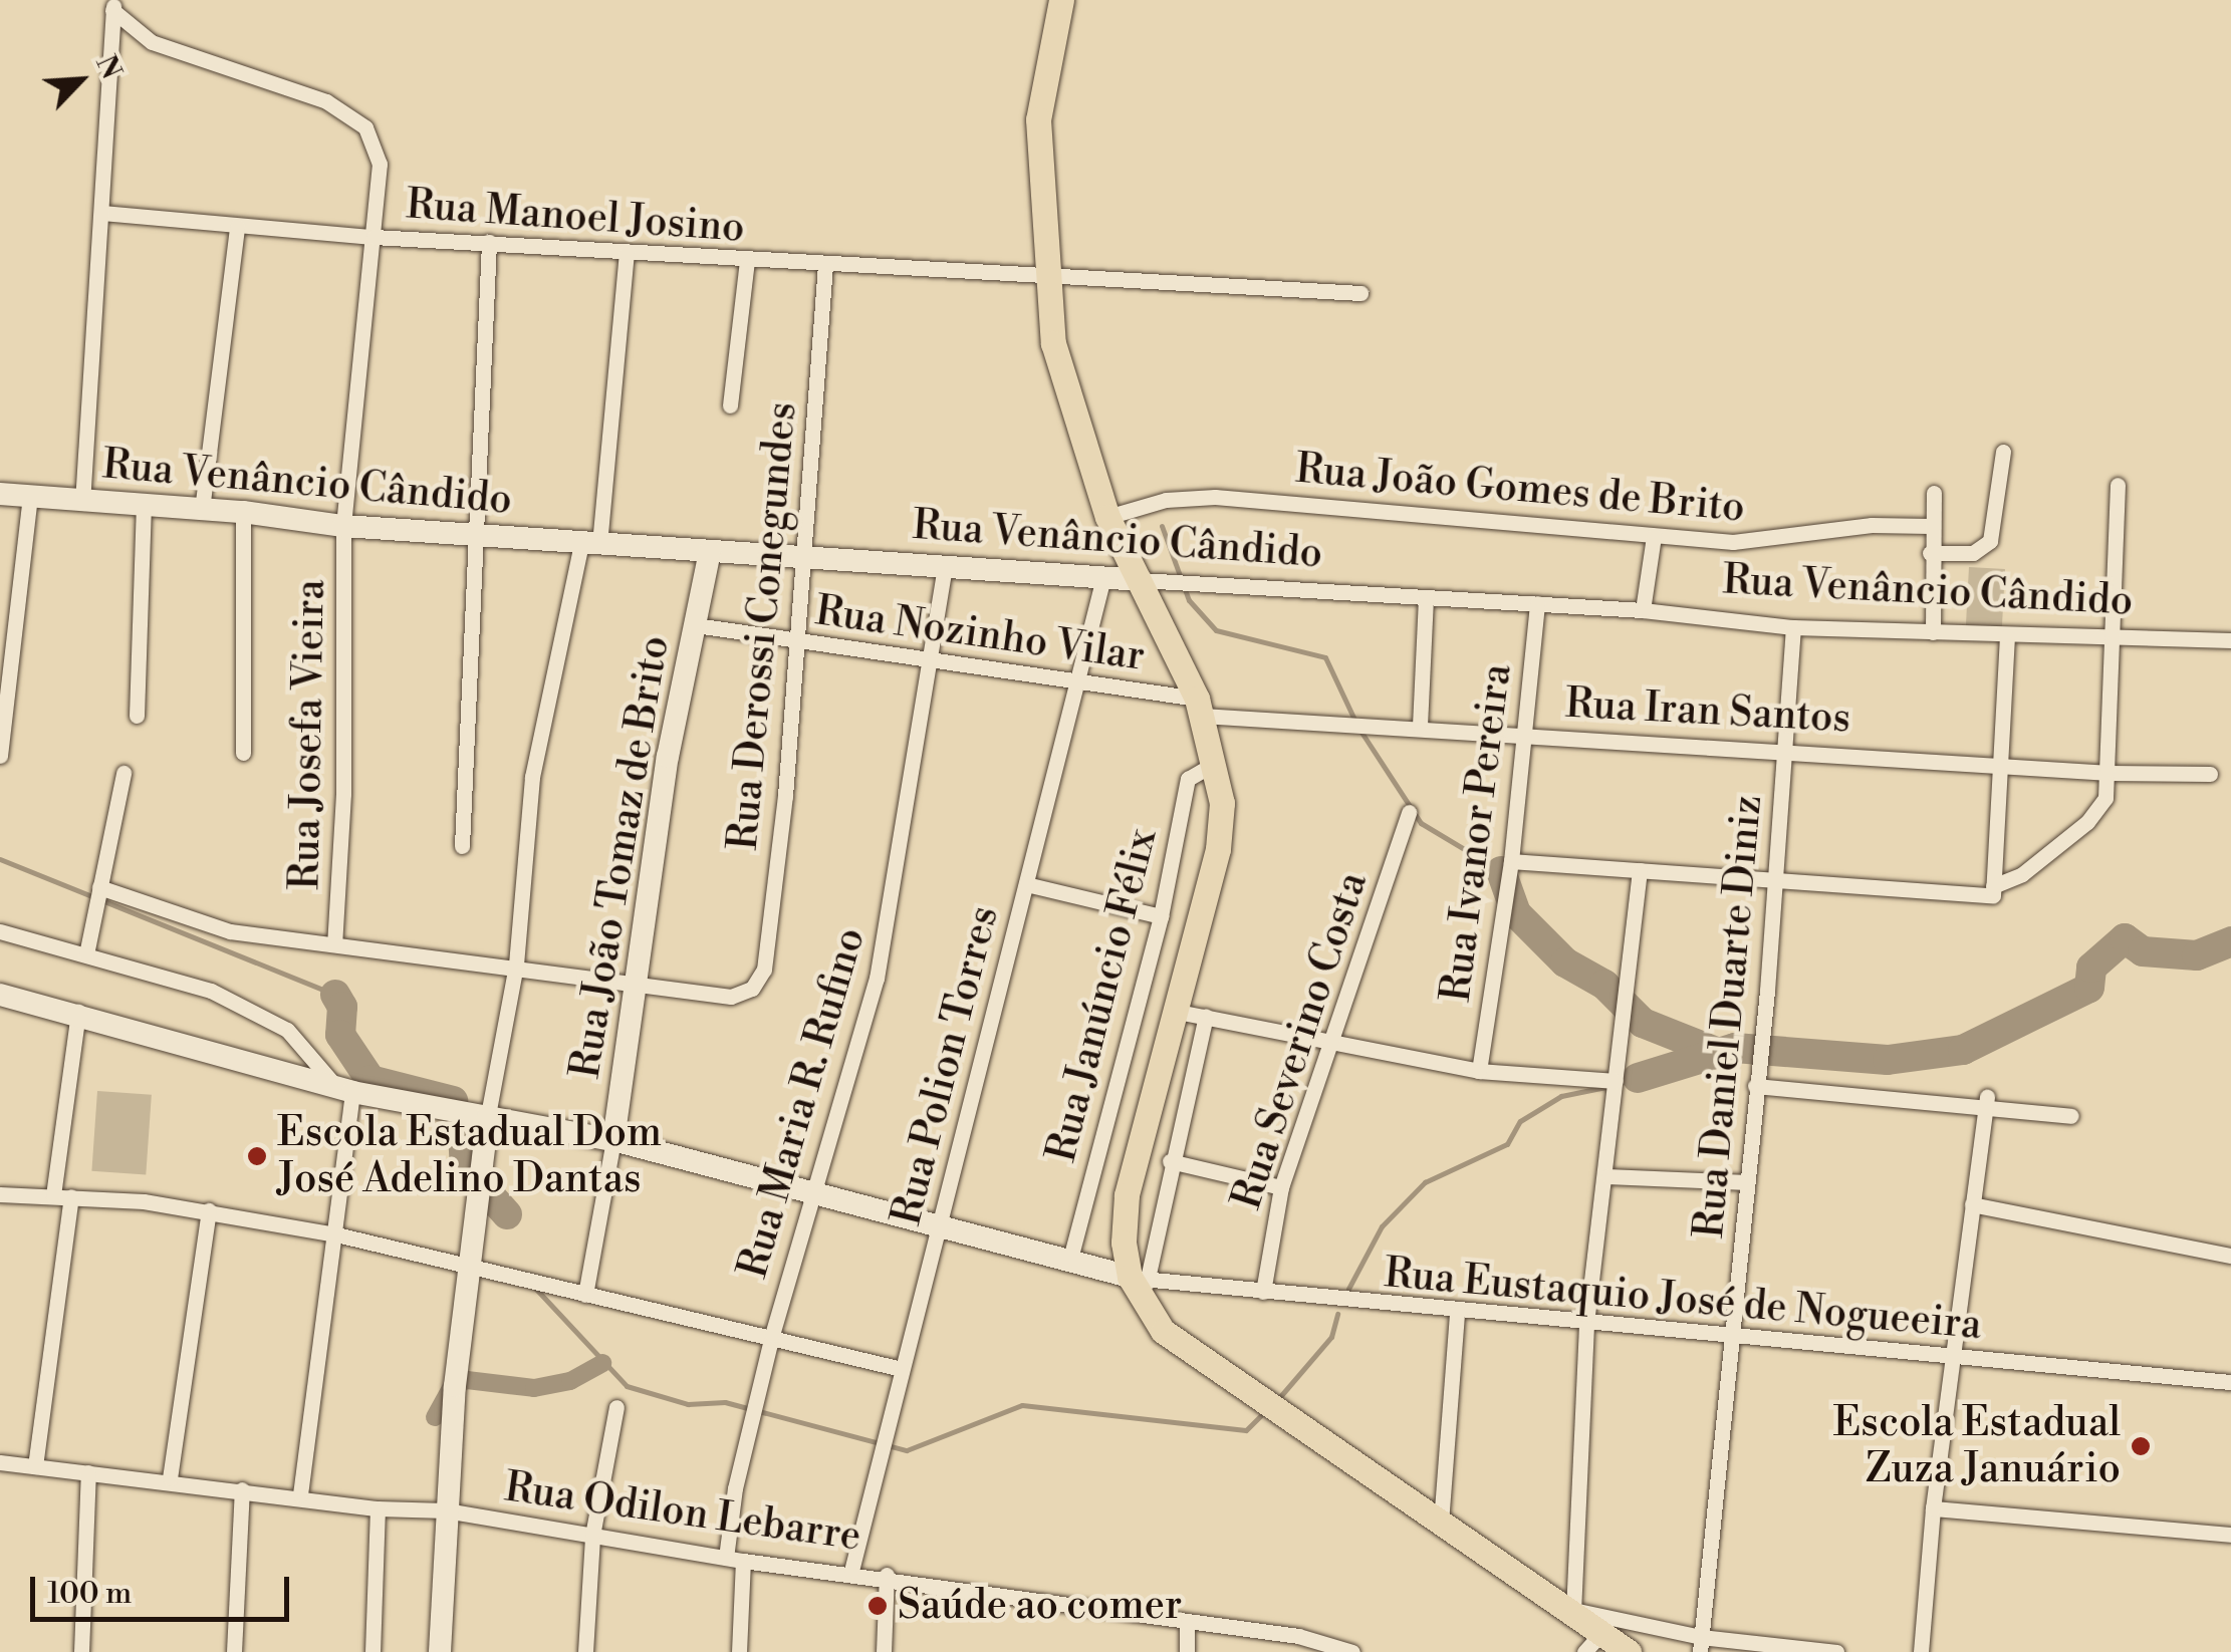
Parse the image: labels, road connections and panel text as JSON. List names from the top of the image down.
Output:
{
  "streets": {
    "street": [
      "Rua Manoel Josino",
      "Rua Venâncio Cândido",
      "Rua João Gomes de Brito",
      "Rua Derossi Conegundes",
      "Rua Nozinho Vilar",
      "Rua Iran Santos",
      "Rua Josefa Vieira",
      "Rua Ivanor Pereira",
      "Rua João Tomaz de Brito",
      "Rua Janúncio Félix",
      "Rua Daniel Duarte Diniz",
      "Rua Severino Costa",
      "Rua Polion Torres",
      "Rua Maria R. Rufino",
      "Rua Eustaquio José de Nogueeira",
      "Rua Odilon Lebarre"
    ]
  },
  "crossings": [
    ["Rua Manoel Josino", "Rua Derossi Conegundes"],
    ["Rua Manoel Josino", "Rua Josefa Vieira"],
    ["Rua Venâncio Cândido", "Rua Derossi Conegundes"],
    ["Rua Venâncio Cândido", "Rua Josefa Vieira"],
    ["Rua Venâncio Cândido", "Rua Ivanor Pereira"],
    ["Rua Venâncio Cândido", "Rua João Tomaz de Brito"],
    ["Rua Venâncio Cândido", "Rua Daniel Duarte Diniz"],
    ["Rua Venâncio Cândido", "Rua Polion Torres"],
    ["Rua Venâncio Cândido", "Rua Maria R. Rufino"],
    ["Rua Derossi Conegundes", "Rua Nozinho Vilar"],
    ["Rua Derossi Conegundes", "Rua João Tomaz de Brito"],
    ["Rua Nozinho Vilar", "Rua Iran Santos"],
    ["Rua Nozinho Vilar", "Rua João Tomaz de Brito"],
    ["Rua Nozinho Vilar", "Rua Polion Torres"],
    ["Rua Nozinho Vilar", "Rua Maria R. Rufino"],
    ["Rua Iran Santos", "Rua Ivanor Pereira"],
    ["Rua Iran Santos", "Rua Daniel Duarte Diniz"],
    ["Rua Daniel Duarte Diniz", "Rua Eustaquio José de Nogueeira"],
    ["Rua Severino Costa", "Rua Eustaquio José de Nogueeira"],
    ["Rua Polion Torres", "Rua Odilon Lebarre"],
    ["Rua Maria R. Rufino", "Rua Odilon Lebarre"]
  ],
  "places": ["Escola Estadual Dom José Adelino Dantas", "Escola Estadual Zuza Januário", "Saúde ao comer"],
  "scale_bar": "100 m",
  "north": "top right"
}
